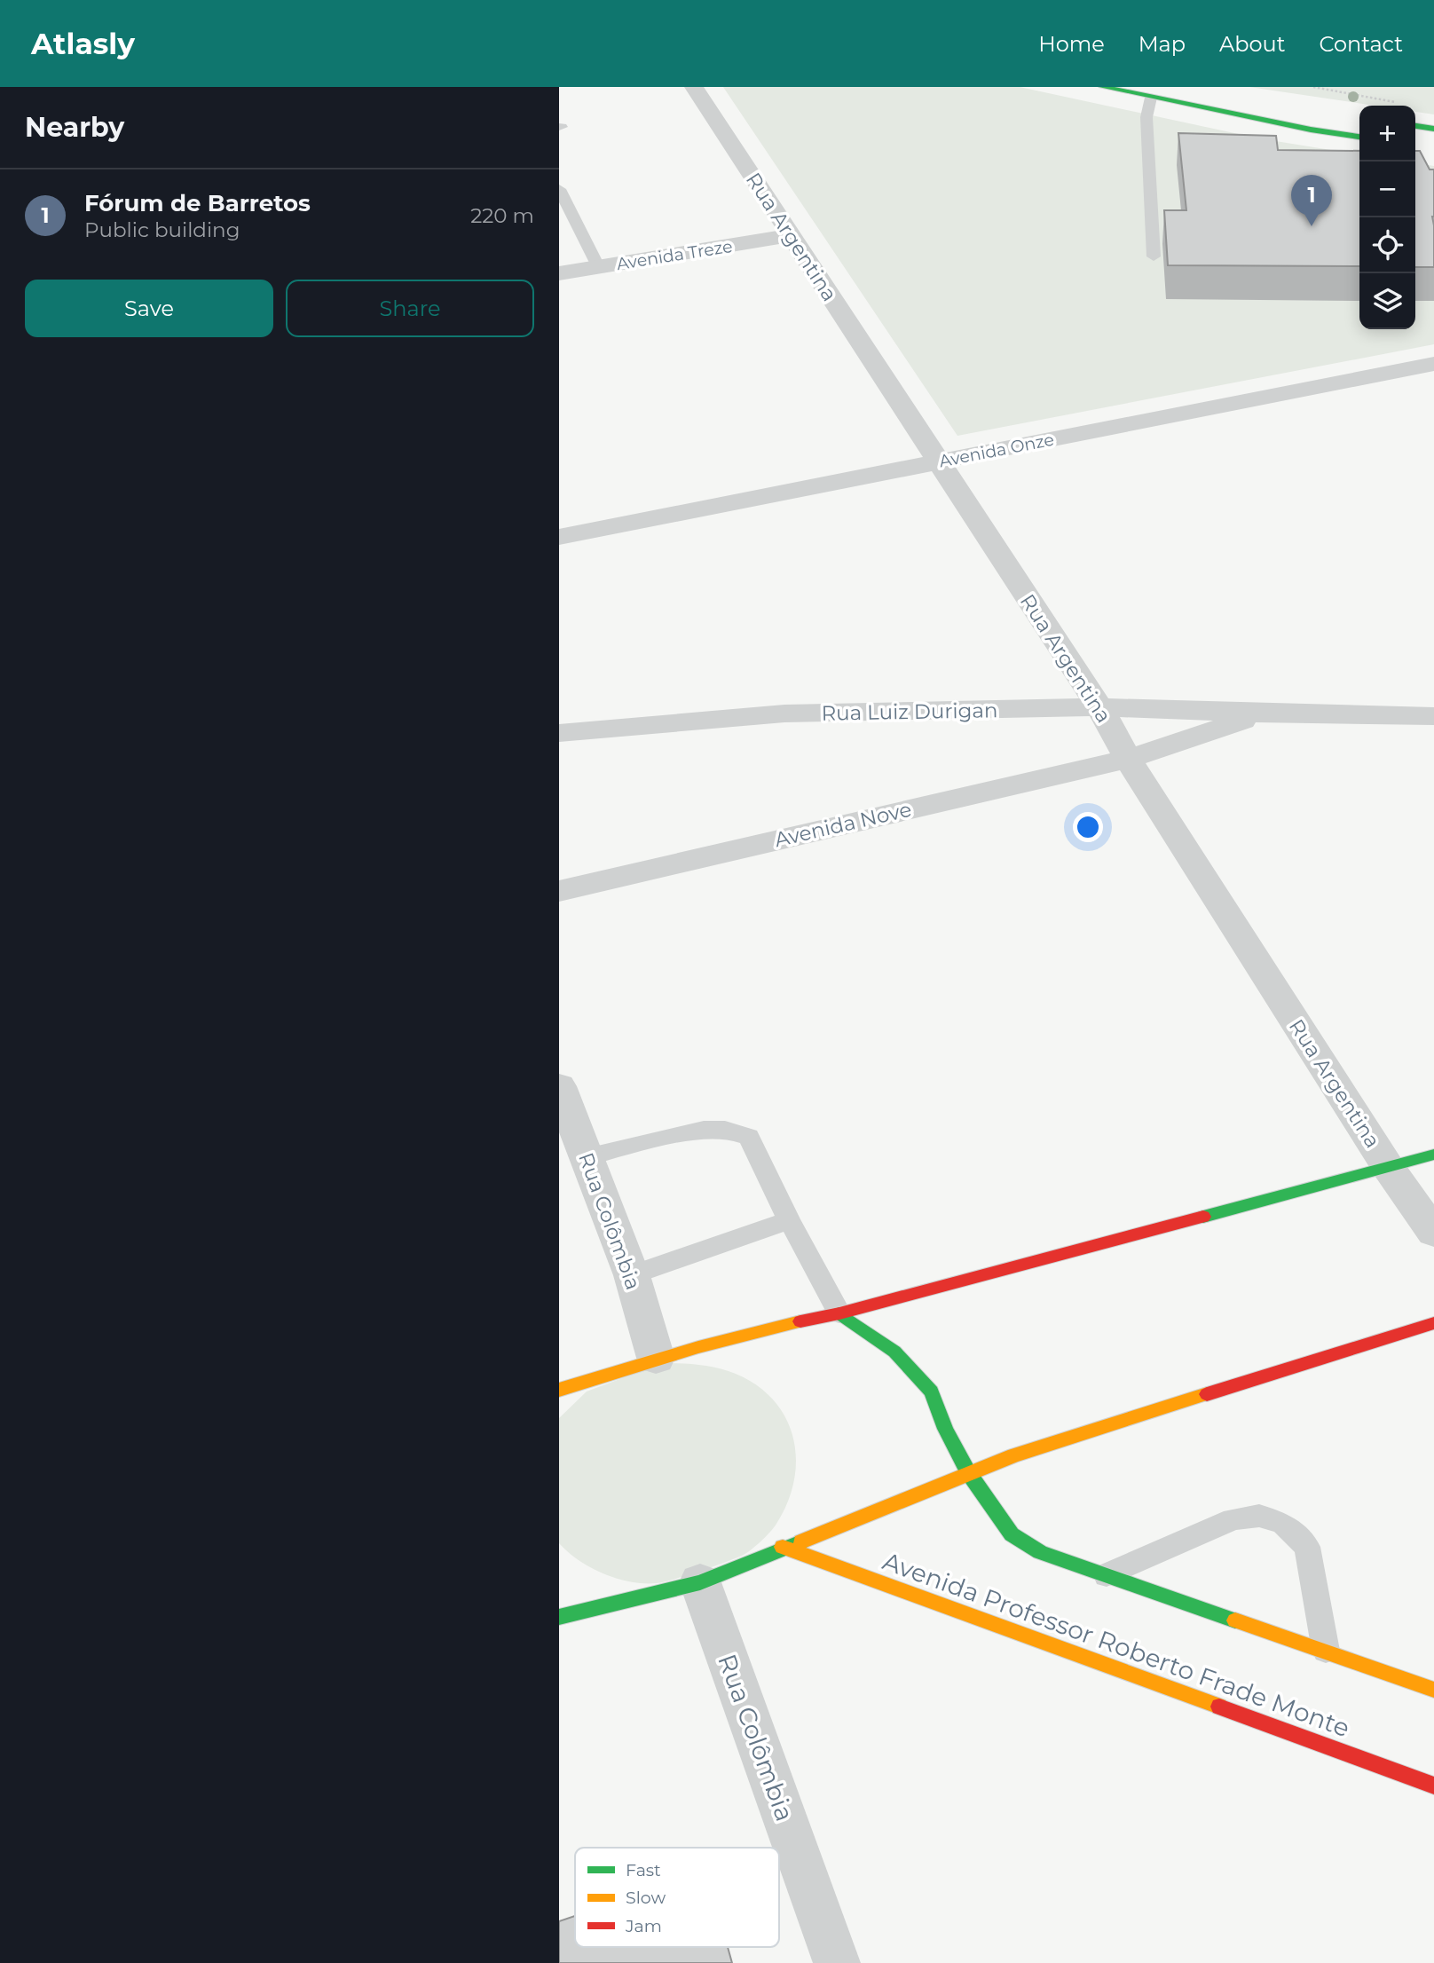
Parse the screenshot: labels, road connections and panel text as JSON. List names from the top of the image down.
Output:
{
  "streets": {
    "main road": ["Avenida Professor Roberto Frade Monte"],
    "street": [
      "Rua Argentina",
      "Avenida Treze",
      "Avenida Onze",
      "Rua Luiz Durigan",
      "Avenida Nove",
      "Rua Colômbia"
    ]
  },
  "crossings": [
    ["Rua Argentina", "Avenida Treze"],
    ["Rua Argentina", "Avenida Onze"],
    ["Rua Argentina", "Rua Luiz Durigan"],
    ["Rua Argentina", "Avenida Nove"],
    ["Rua Luiz Durigan", "Avenida Nove"]
  ],
  "legend": ["Fast", "Slow", "Jam"],
  "page": {
    "header": "Atlasly",
    "nav": [
      "Home",
      "Map",
      "About",
      "Contact"
    ],
    "heading": "Nearby",
    "map_buttons": ["+", "−"],
    "list": [
      {
        "mark": "1",
        "name": "Fórum de Barretos",
        "note": "Public building",
        "value": "220 m"
      }
    ],
    "pins": "1",
    "buttons": ["Save", "Share"]
  }
}
